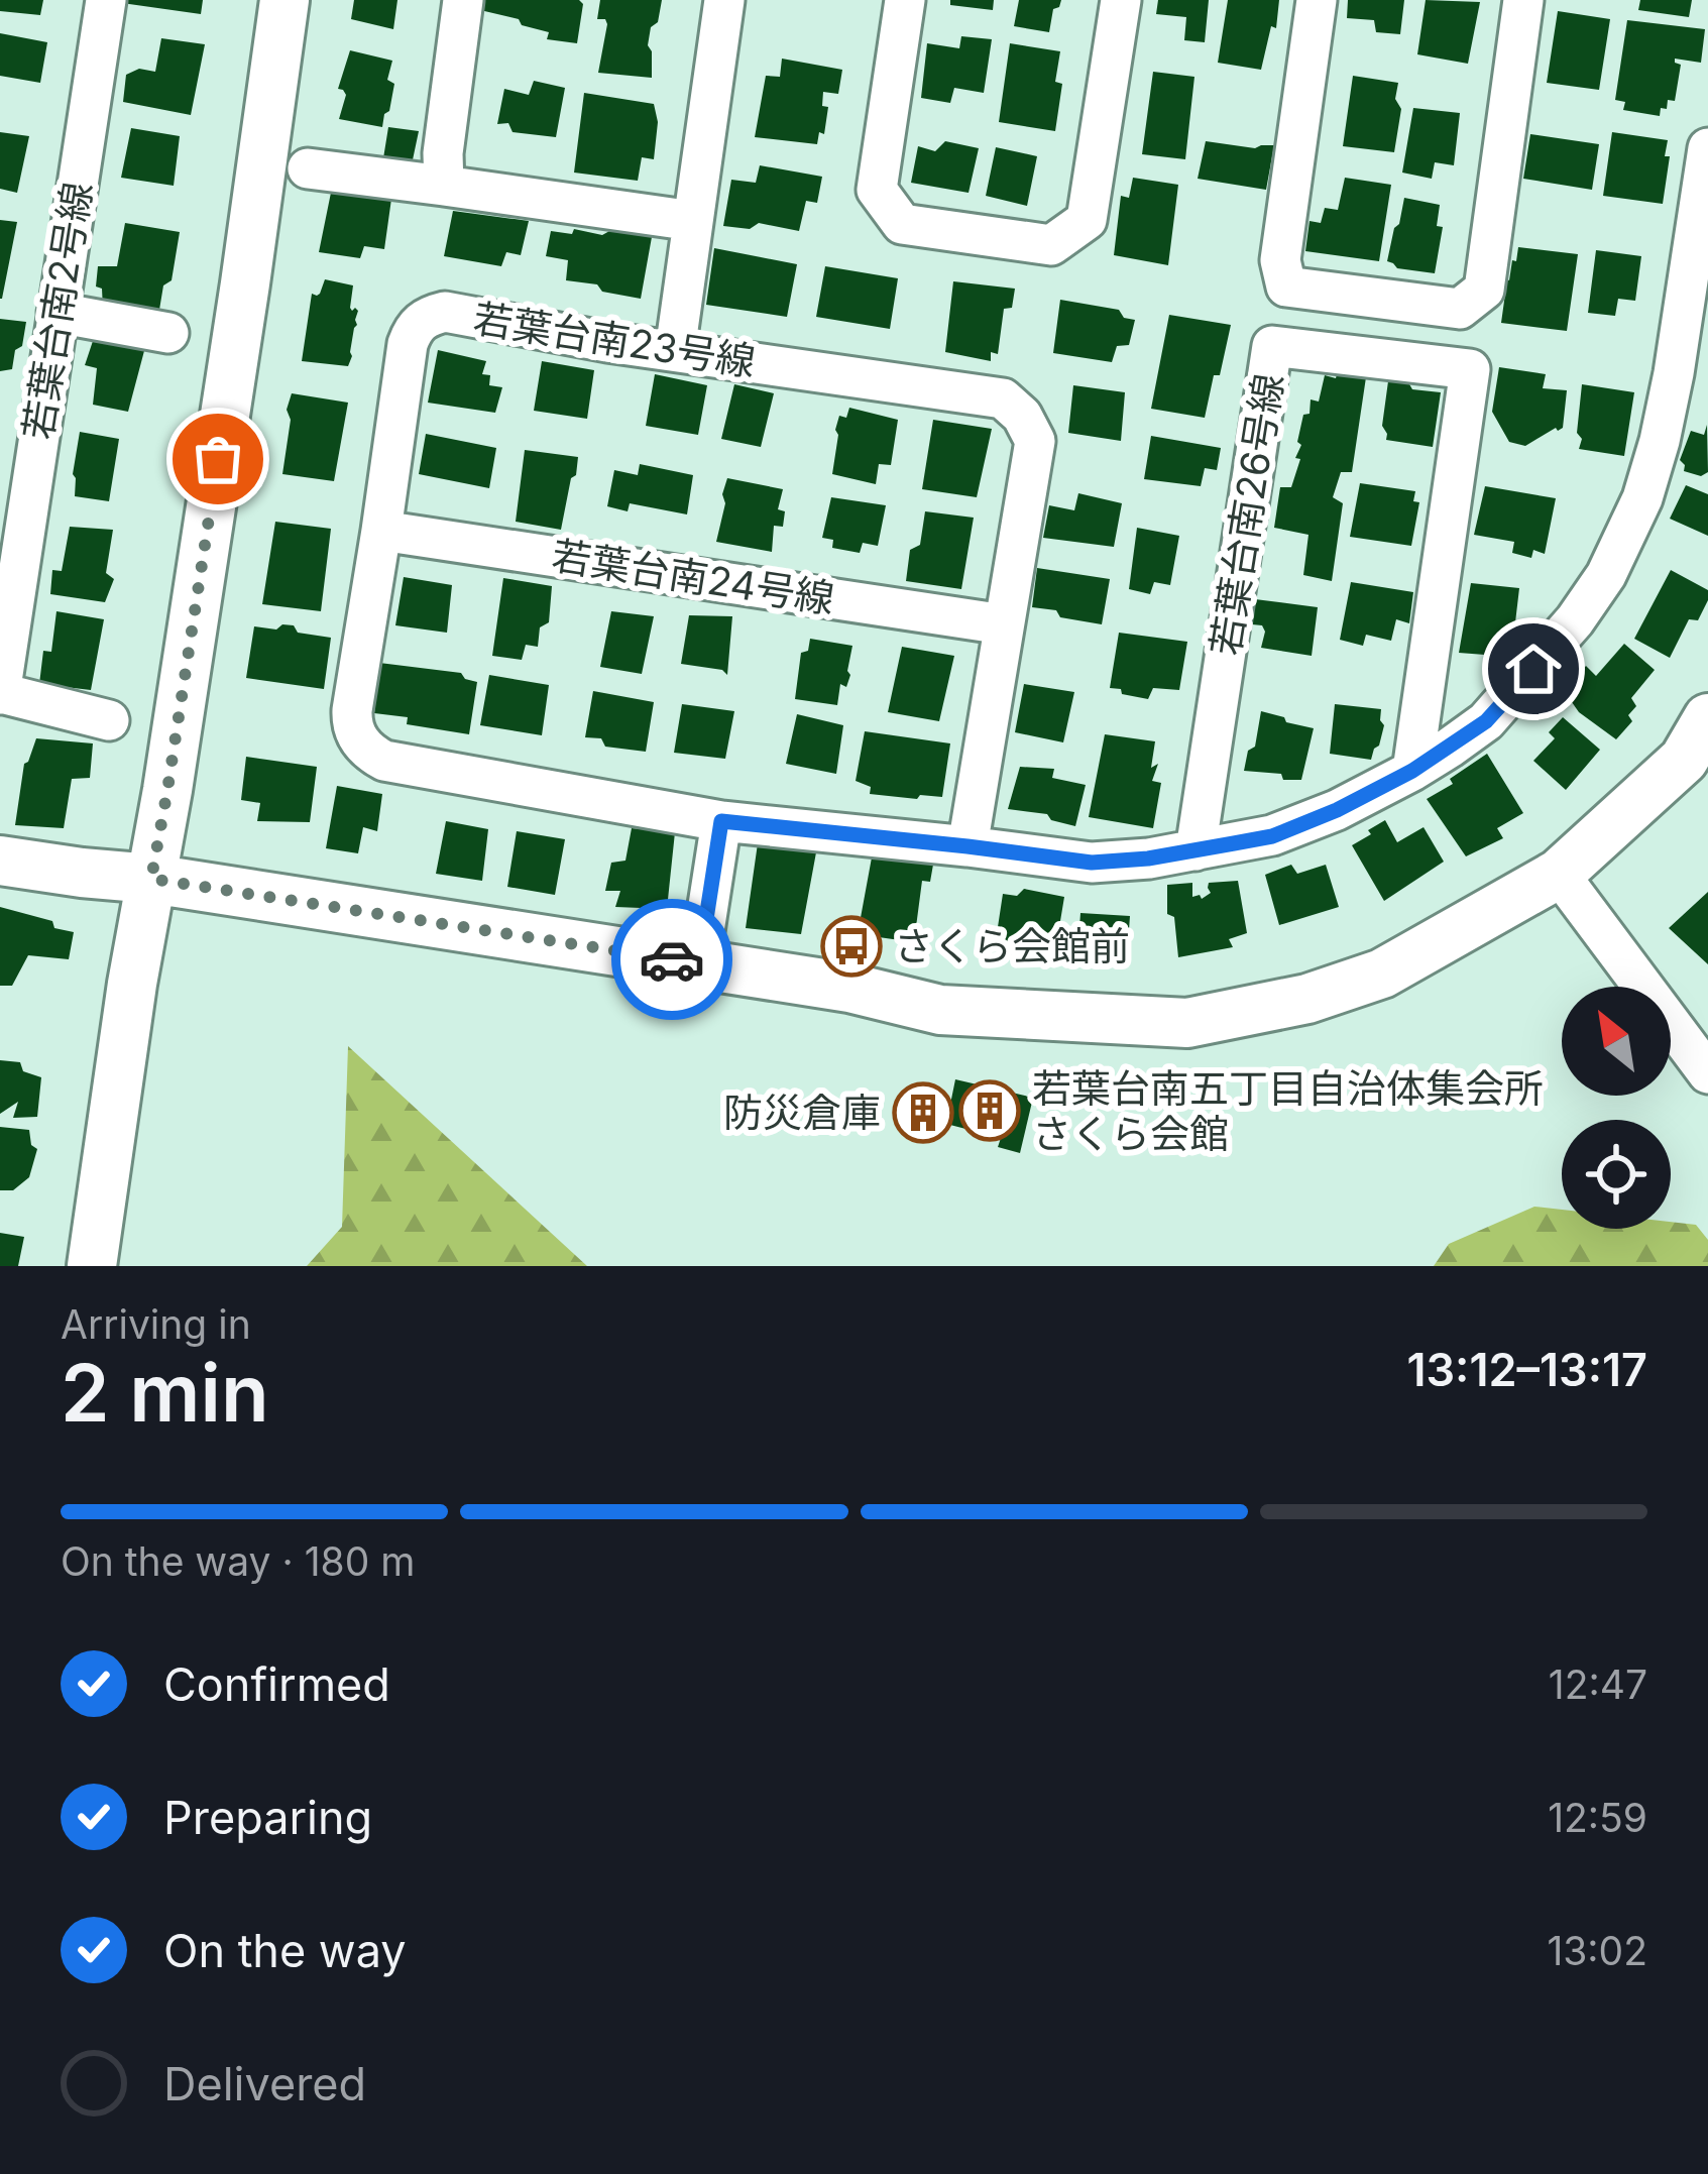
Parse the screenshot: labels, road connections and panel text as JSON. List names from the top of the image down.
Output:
{
  "streets": {
    "street": [
      "若葉台南2号線",
      "若葉台南23号線",
      "若葉台南26号線",
      "若葉台南24号線"
    ]
  },
  "crossings": [
    ["若葉台南23号線", "若葉台南26号線"],
    ["若葉台南23号線", "若葉台南24号線"]
  ],
  "places": {
    "bus stop": ["さくら会館前"],
    "building": ["若葉台南五丁目自治体集会所 さくら会館", "防災倉庫"]
  },
  "north": "top left",
  "page": {
    "heading": ["2 min", "Arriving in", "13:12–13:17"],
    "bar": "On the way · 180 m",
    "list": [
      ["Confirmed", "12:47"],
      ["Preparing", "12:59"],
      ["On the way", "13:02"],
      "Delivered"
    ]
  }
}
